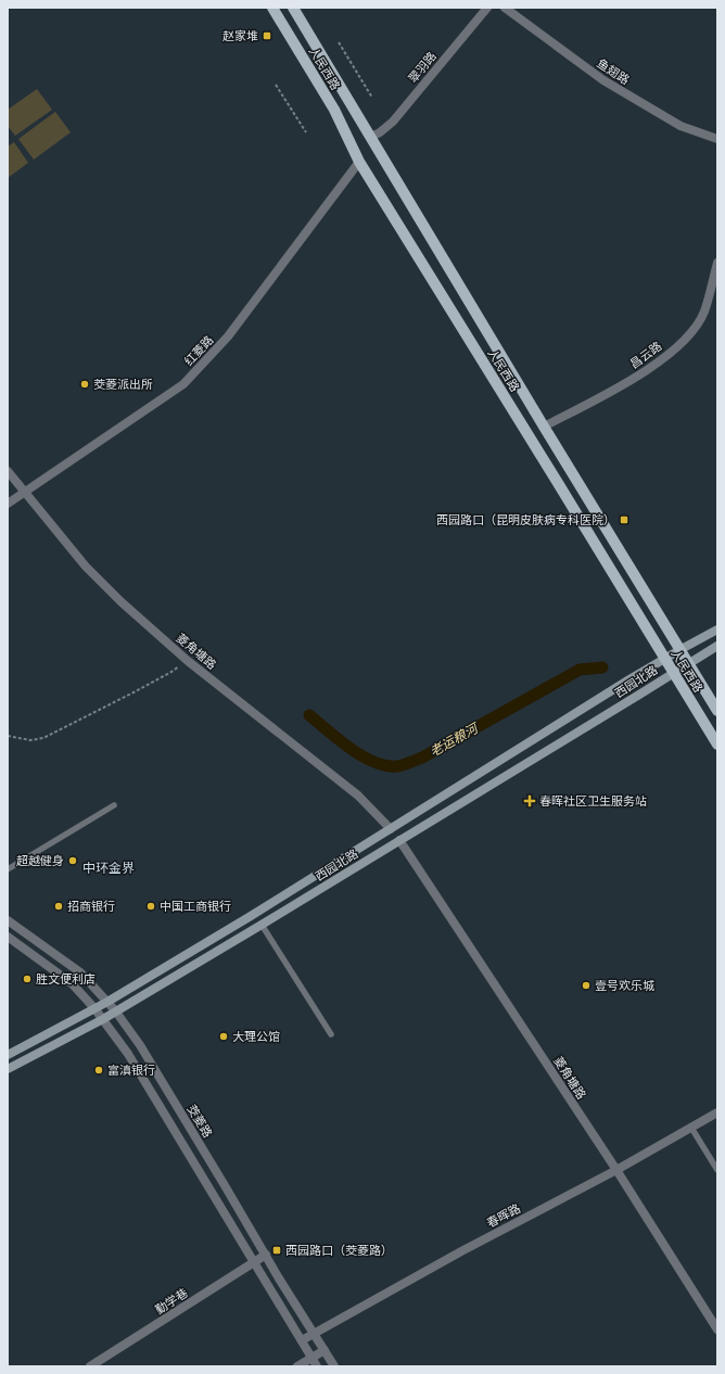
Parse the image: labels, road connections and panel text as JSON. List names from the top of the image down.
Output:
{
  "streets": {
    "main road": ["人民西路", "西园北路"],
    "street": [
      "翠羽路",
      "鱼翅路",
      "红菱路",
      "昌云路",
      "菱角塘路",
      "茭菱路",
      "春晖路",
      "勤学巷"
    ]
  },
  "crossings": [
    ["翠羽路", "人民西路"],
    ["人民西路", "红菱路"],
    ["人民西路", "昌云路"],
    ["人民西路", "西园北路"],
    ["红菱路", "菱角塘路"],
    ["菱角塘路", "西园北路"],
    ["菱角塘路", "春晖路"],
    ["西园北路", "茭菱路"],
    ["茭菱路", "春晖路"],
    ["茭菱路", "勤学巷"]
  ],
  "districts": ["中环金界"],
  "water": ["老运粮河"],
  "places": {
    "transit": ["赵家堆", "西园路口（昆明皮肤病专科医院）", "西园路口（茭菱路）"],
    "other": [
      "茭菱派出所",
      "超越健身",
      "招商银行",
      "中国工商银行",
      "胜文便利店",
      "壹号欢乐城",
      "大理公馆",
      "富滇银行"
    ],
    "health": ["春晖社区卫生服务站"]
  }
}
